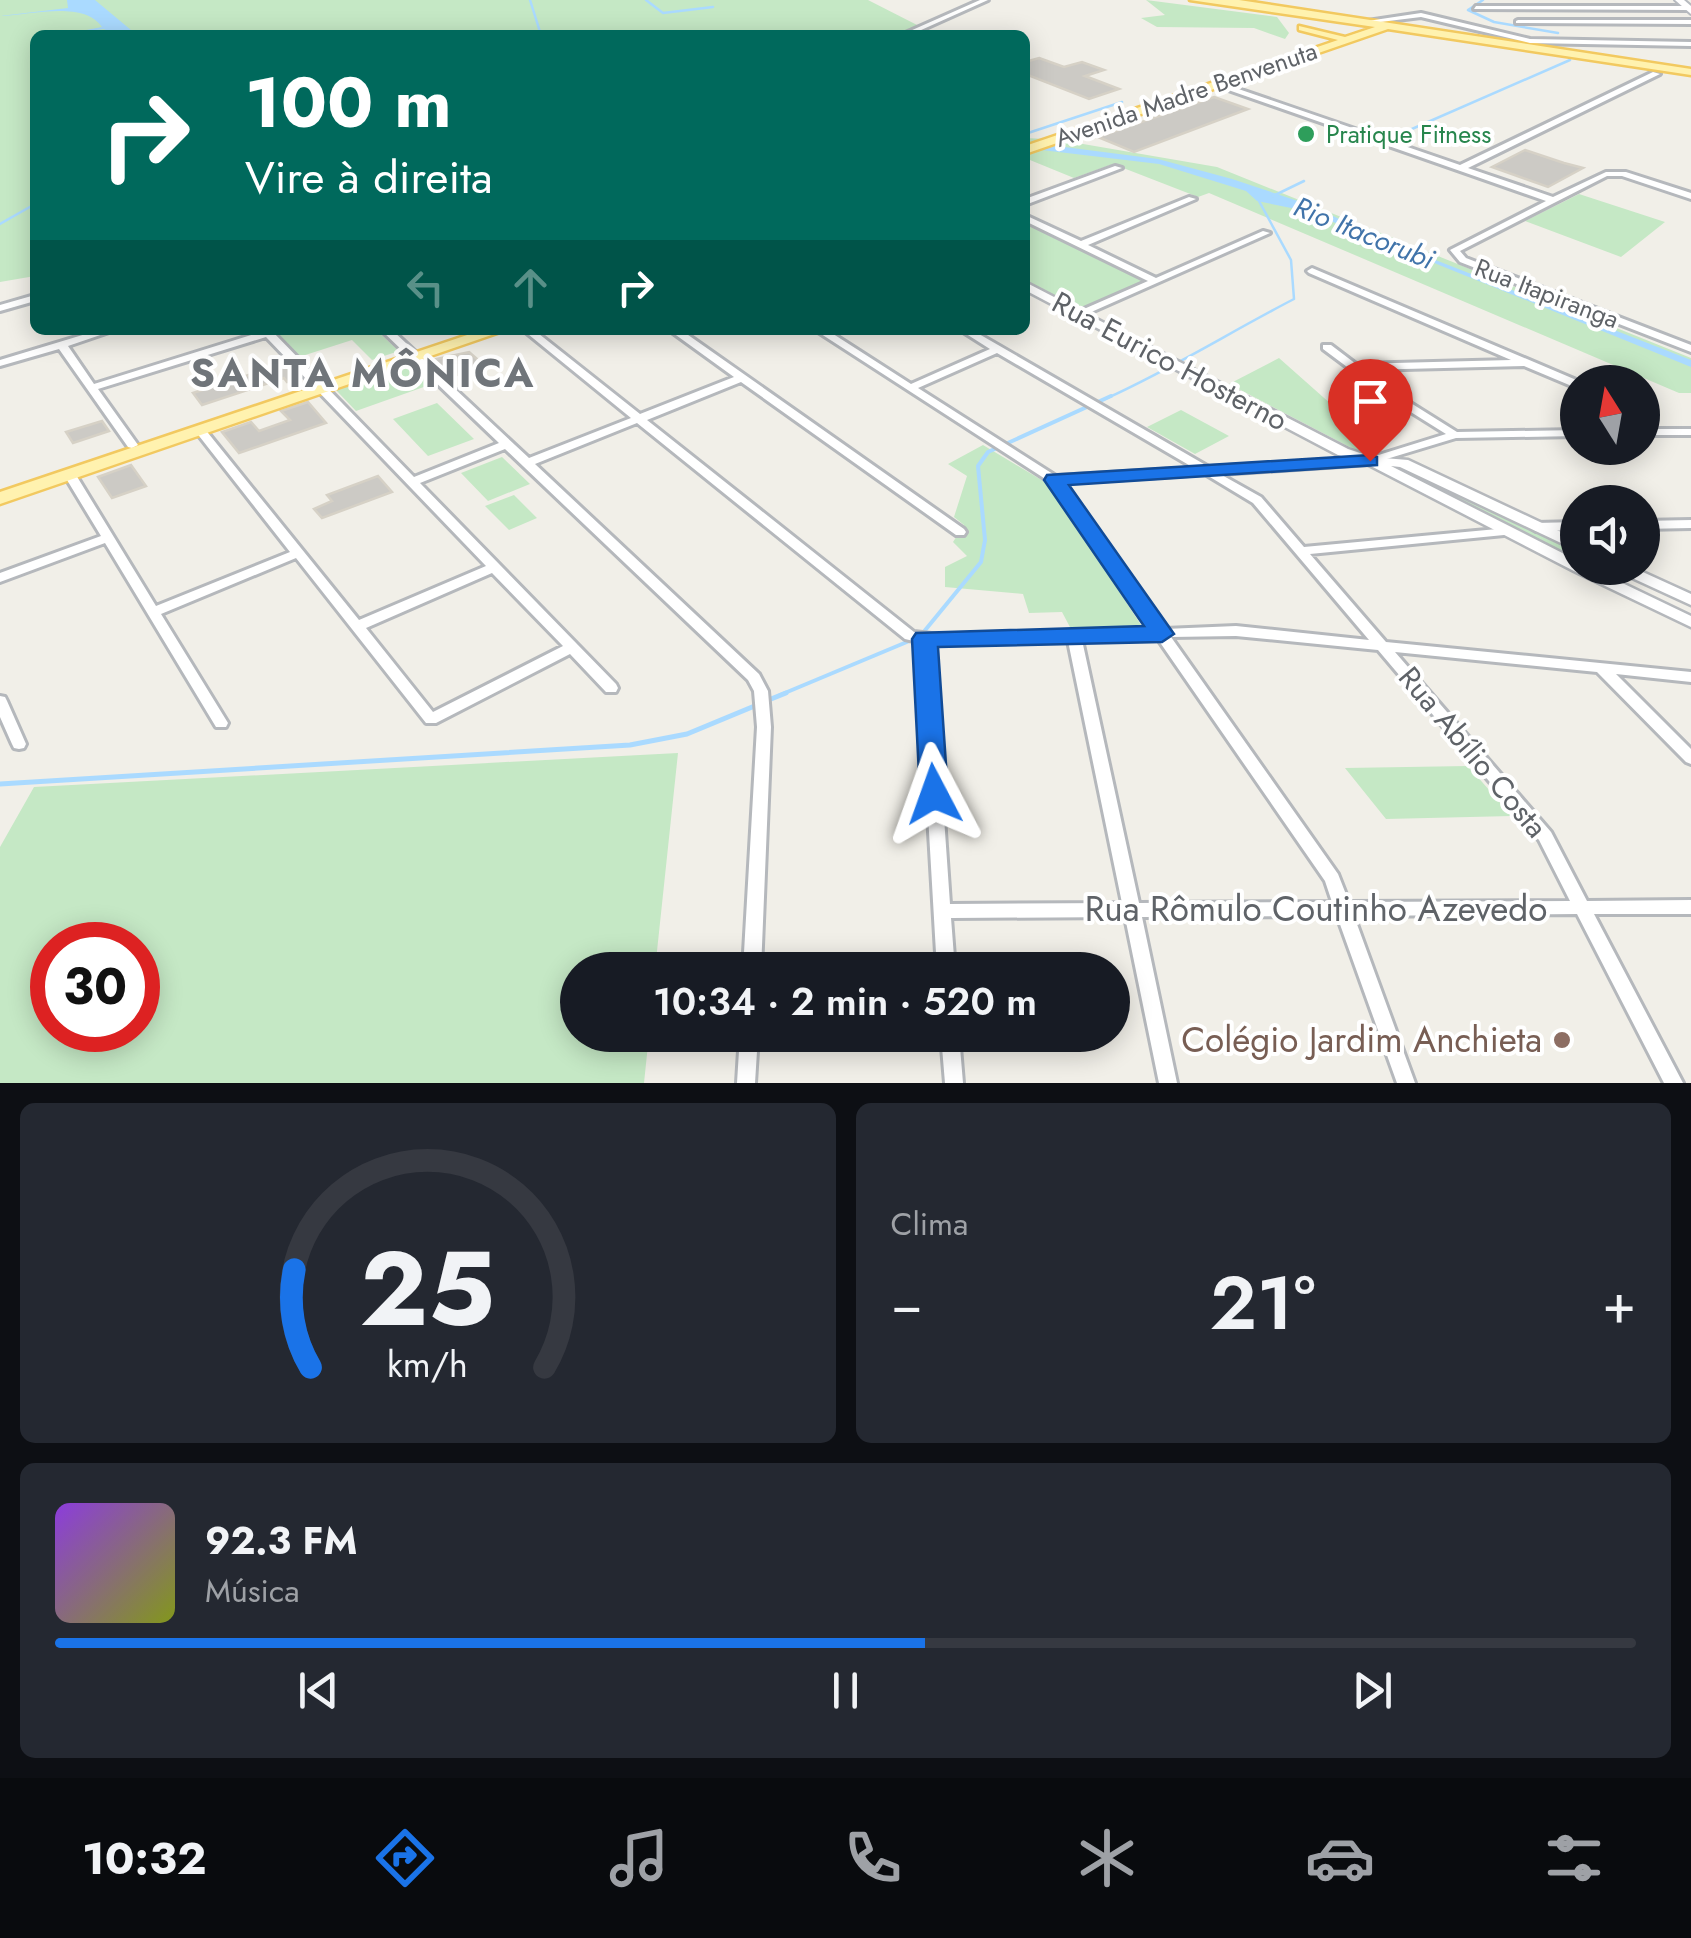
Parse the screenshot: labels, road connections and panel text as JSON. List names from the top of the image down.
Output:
{
  "streets": {
    "main road": ["Avenida Madre Benvenuta"],
    "street": [
      "Rua Itapiranga",
      "Rua Eurico Hosterno",
      "Rua Abílio Costa",
      "Rua Rômulo Coutinho Azevedo"
    ]
  },
  "crossings": [
    ["Rua Abílio Costa", "Rua Rômulo Coutinho Azevedo"]
  ],
  "districts": ["SANTA MÔNICA"],
  "water": ["Rio Itacorubi"],
  "places": ["Pratique Fitness", "Colégio Jardim Anchieta"],
  "north": "top",
  "page": {
    "turn": ["100 m", "Vire à direita"],
    "limit": "30",
    "trip": "10:34 · 2 min · 520 m",
    "tile": "Clima",
    "heat": ["−", "21°", "+"],
    "song": ["92.3 FM", "Música"],
    "tabs": "10:32",
    "gauge": ["25", "km/h"]
  }
}
